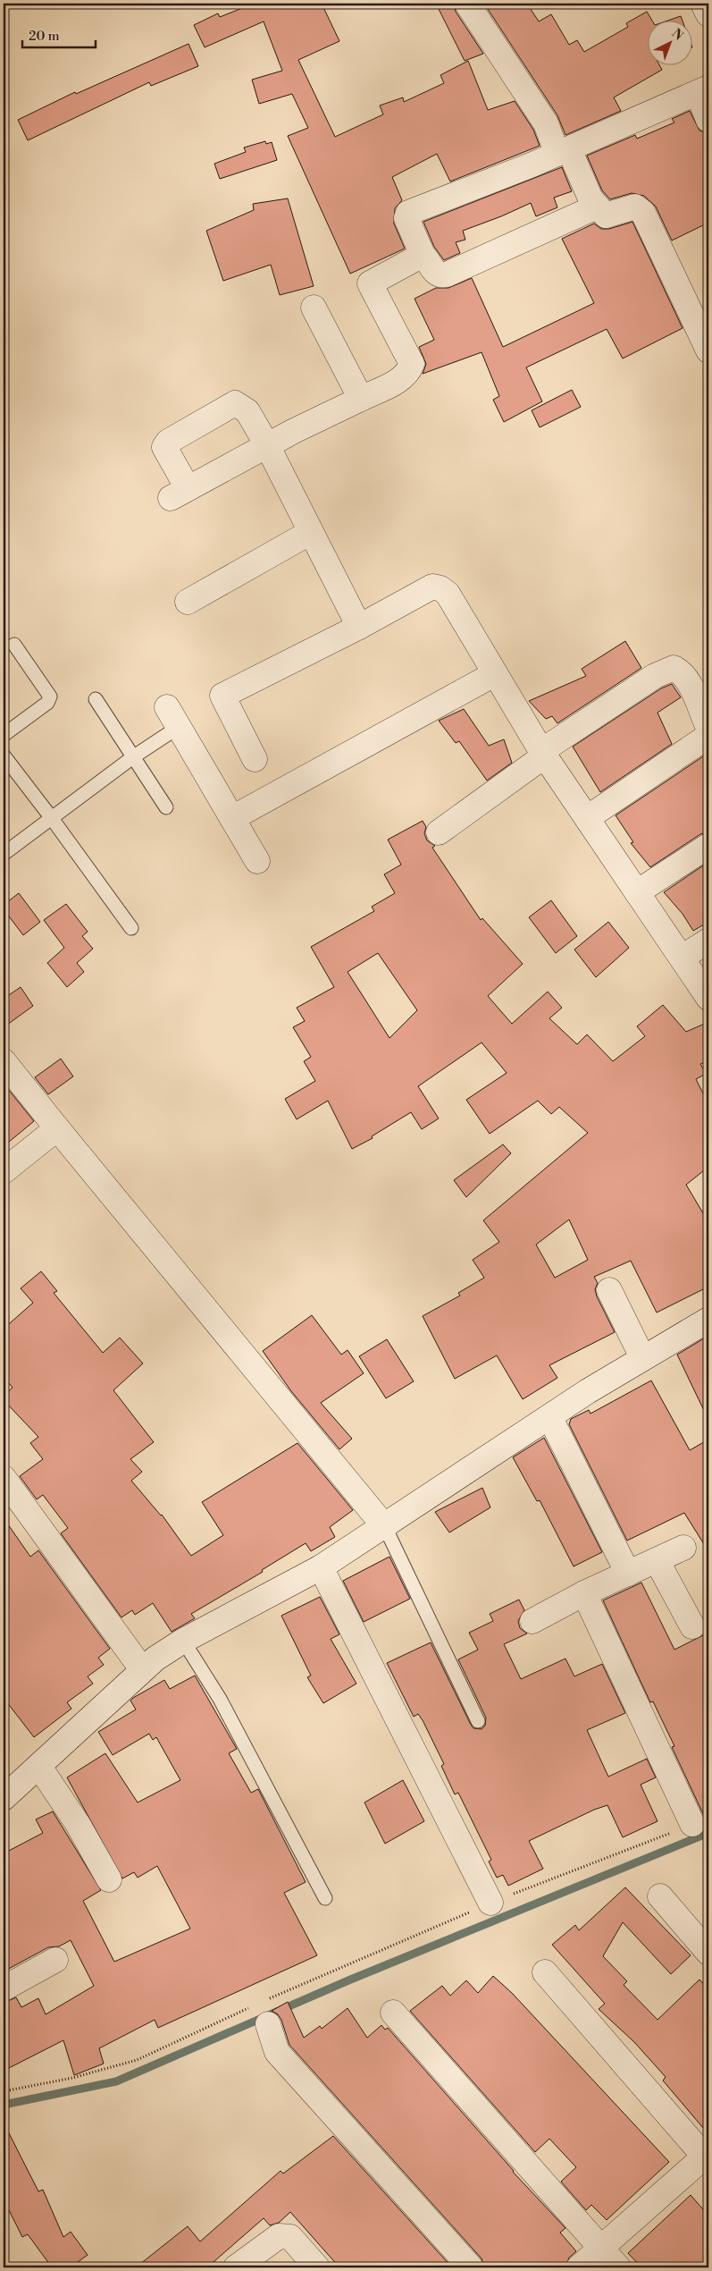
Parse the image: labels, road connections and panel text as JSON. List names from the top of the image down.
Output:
{
  "scale_bar": "20 m",
  "north": "top right"
}
